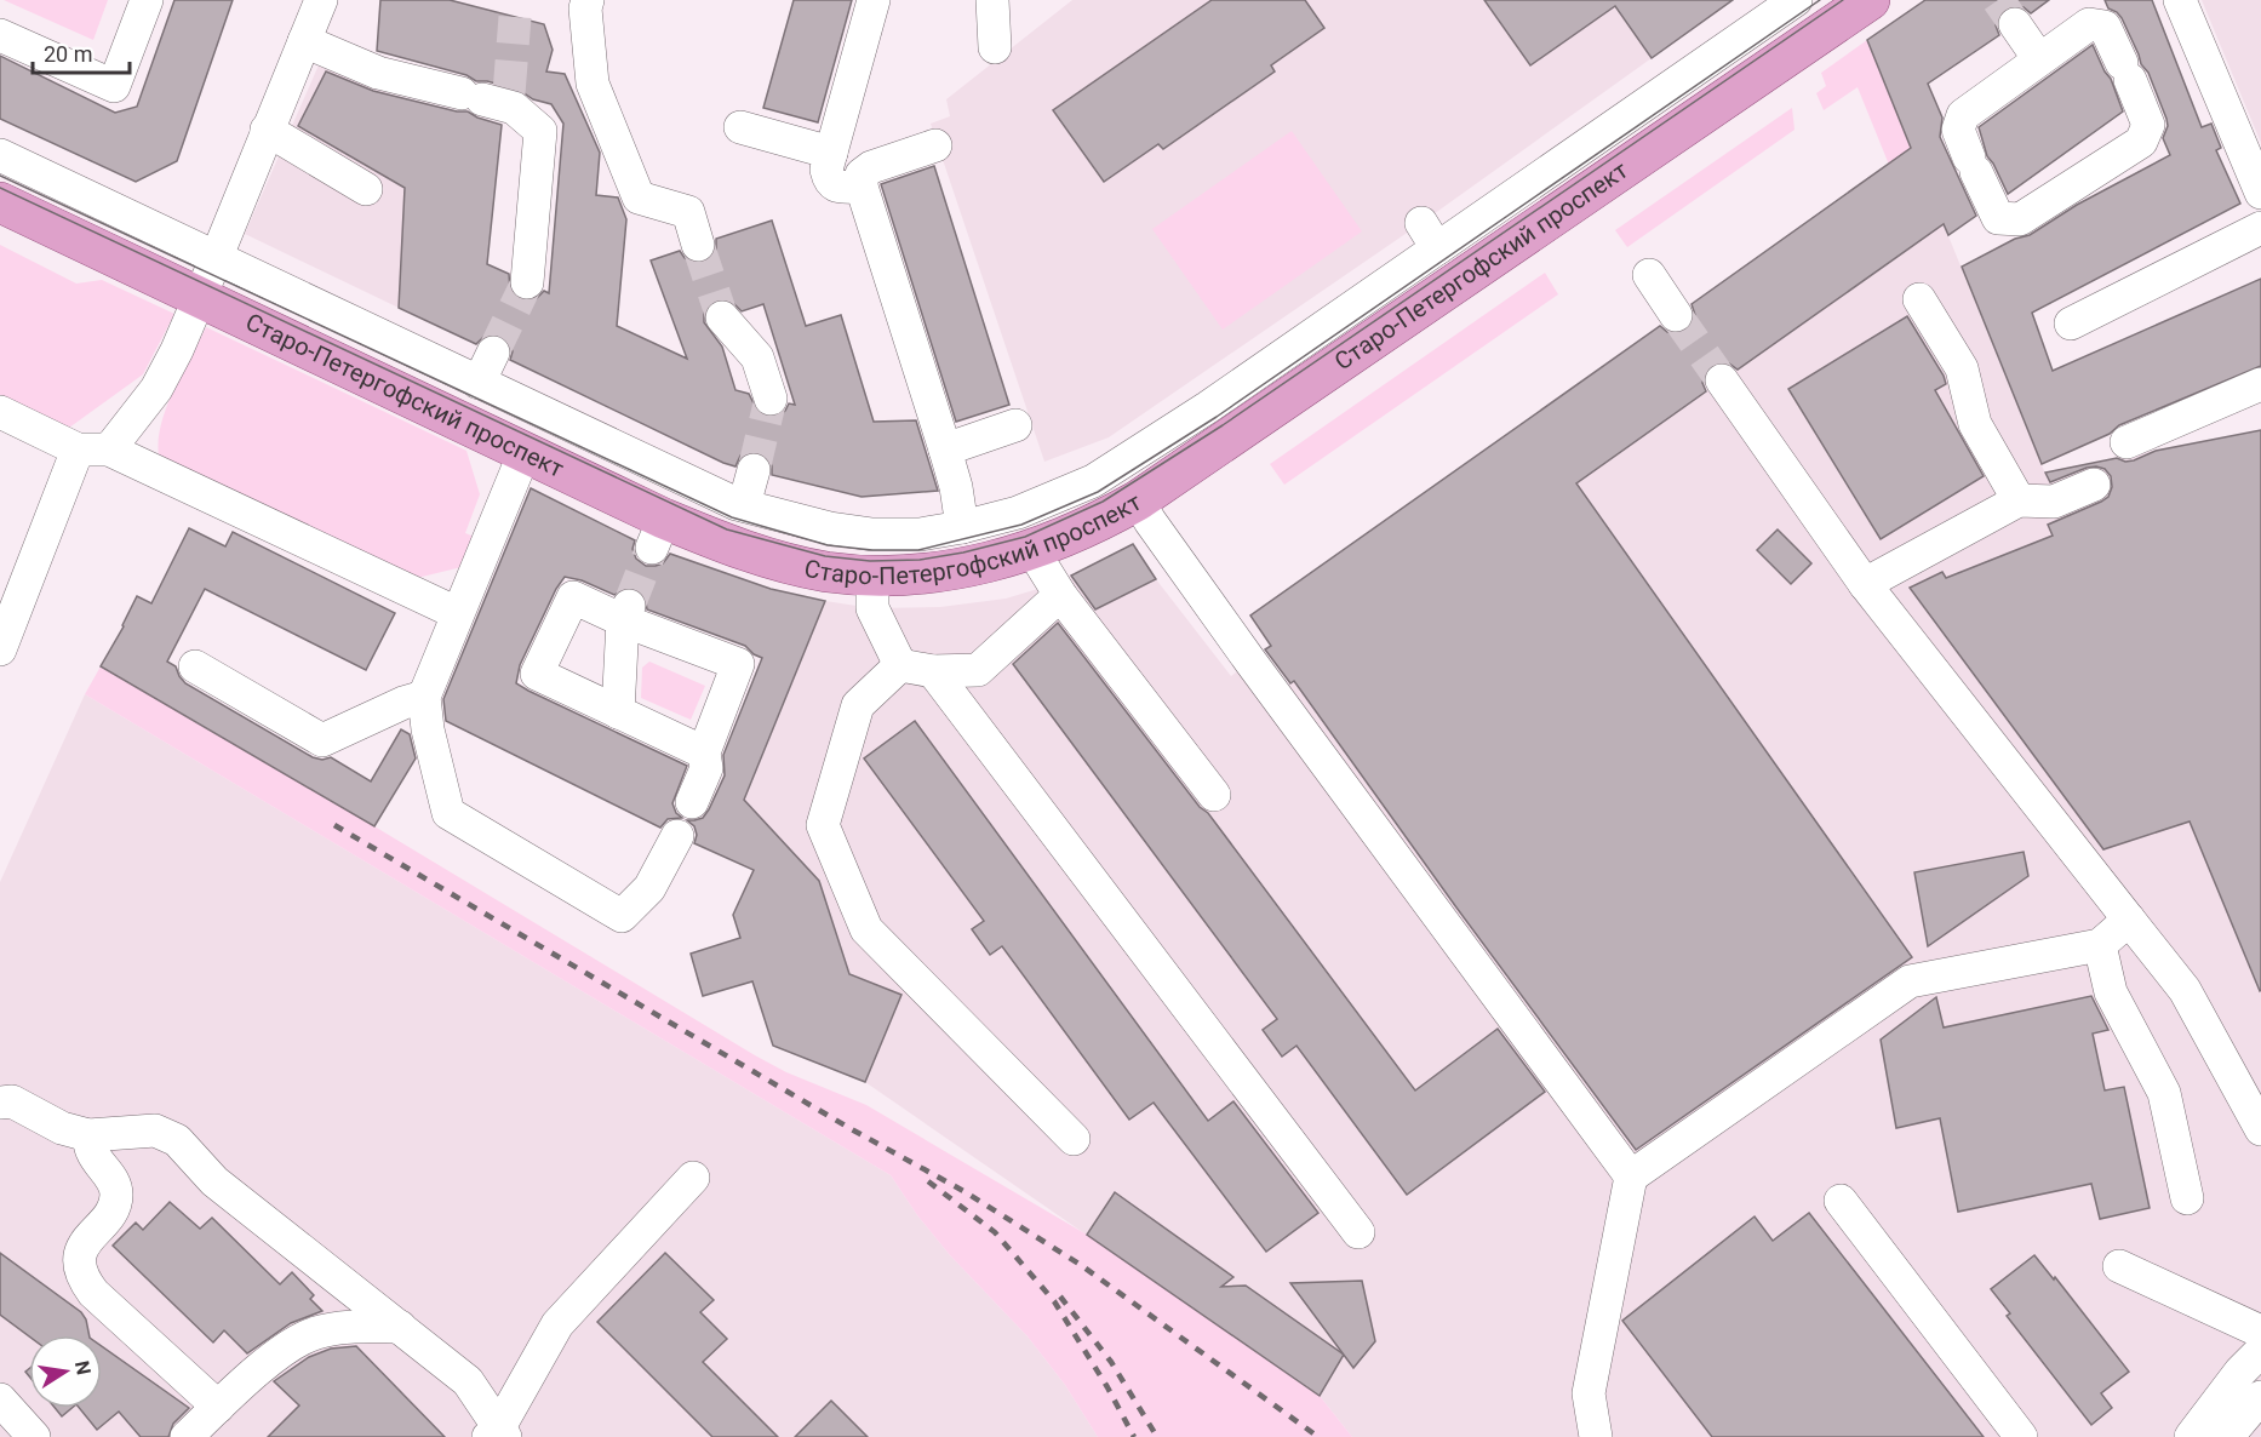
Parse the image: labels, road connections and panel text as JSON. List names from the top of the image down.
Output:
{
  "streets": {
    "main road": ["Старо-Петергофский проспект"]
  },
  "scale_bar": "20 m",
  "north": "right"
}
